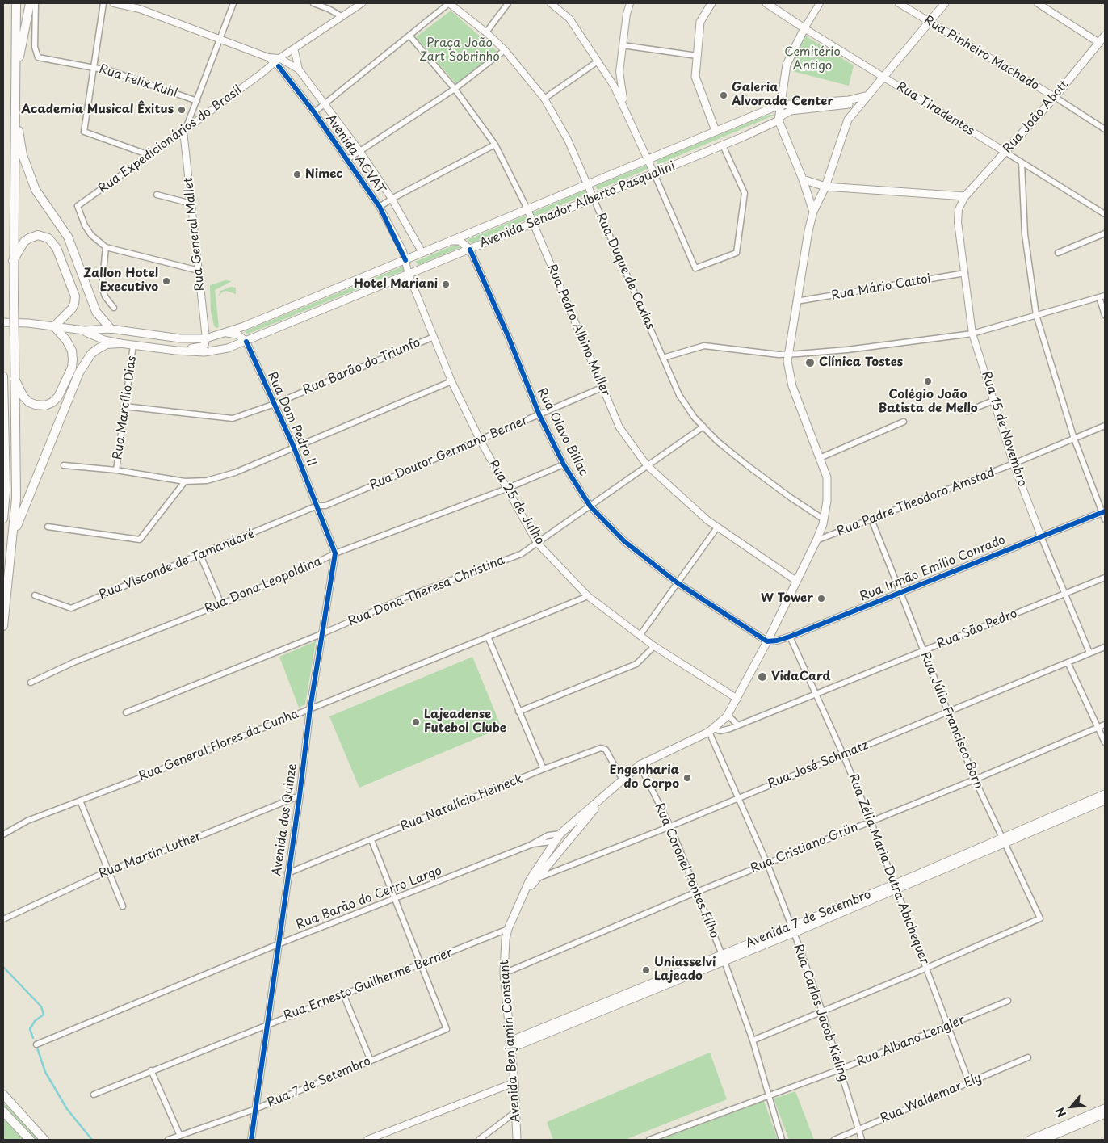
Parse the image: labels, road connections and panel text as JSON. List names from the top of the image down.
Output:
{
  "streets": {
    "main road": [
      "Rua Tiradentes",
      "Rua João Abott",
      "Avenida Senador Alberto Pasqualini",
      "Avenida 7 de Setembro",
      "Avenida Benjamin Constant"
    ],
    "street": [
      "Rua Pinheiro Machado",
      "Rua Felix Kuhl",
      "Rua Expedicionários do Brasil",
      "Avenida ACVAT",
      "Rua General Mallet",
      "Rua Duque de Caxias",
      "Rua Mário Cattoi",
      "Rua Pedro Albino Muller",
      "Rua Barão do Triunfo",
      "Rua Marcílio Dias",
      "Rua Dom Pedro II",
      "Rua 15 de Novembro",
      "Rua Olavo Billac",
      "Rua Doutor Germano Berner",
      "Rua 25 de Julho",
      "Rua Padre Theodoro Amstad",
      "Rua Visconde de Tamandaré",
      "Rua Irmão Emílio Conrado",
      "Rua Dona Leopoldina",
      "Rua Dona Theresa Christina",
      "Rua São Pedro",
      "Rua Júlio Francisco Born",
      "Rua General Flores da Cunha",
      "Rua José Schmatz",
      "Rua Natalício Heineck",
      "Avenida dos Quinze",
      "Rua Cristiano Grün",
      "Rua Martin Luther",
      "Rua Zélia Maria Dutra Abichequer",
      "Rua Coronel Pontes Filho",
      "Rua Barão do Cerro Largo",
      "Rua Ernesto Guilherme Berner",
      "Rua Carlos Jacob Kieling",
      "Rua Albano Lengler",
      "Rua 7 de Setembro",
      "Rua Waldemar Ely"
    ]
  },
  "crossings": [
    ["Rua Pinheiro Machado", "Rua João Abott"],
    ["Rua Pinheiro Machado", "Avenida Benjamin Constant"],
    ["Rua Tiradentes", "Rua João Abott"],
    ["Rua Tiradentes", "Avenida Benjamin Constant"],
    ["Rua João Abott", "Rua 15 de Novembro"],
    ["Rua Expedicionários do Brasil", "Avenida ACVAT"],
    ["Rua Expedicionários do Brasil", "Rua General Mallet"],
    ["Avenida ACVAT", "Avenida Senador Alberto Pasqualini"],
    ["Avenida ACVAT", "Rua 25 de Julho"],
    ["Avenida Senador Alberto Pasqualini", "Rua General Mallet"],
    ["Avenida Senador Alberto Pasqualini", "Rua Duque de Caxias"],
    ["Avenida Senador Alberto Pasqualini", "Rua Pedro Albino Muller"],
    ["Avenida Senador Alberto Pasqualini", "Rua Marcílio Dias"],
    ["Avenida Senador Alberto Pasqualini", "Rua Dom Pedro II"],
    ["Avenida Senador Alberto Pasqualini", "Rua Olavo Billac"],
    ["Avenida Senador Alberto Pasqualini", "Rua 25 de Julho"],
    ["Avenida Senador Alberto Pasqualini", "Avenida Benjamin Constant"],
    ["Rua Duque de Caxias", "Rua Dona Theresa Christina"],
    ["Rua Duque de Caxias", "Avenida Benjamin Constant"],
    ["Rua Mário Cattoi", "Rua 15 de Novembro"],
    ["Rua Mário Cattoi", "Avenida Benjamin Constant"],
    ["Rua Pedro Albino Muller", "Rua Doutor Germano Berner"],
    ["Rua Pedro Albino Muller", "Rua Dona Theresa Christina"],
    ["Rua Pedro Albino Muller", "Avenida Benjamin Constant"],
    ["Rua Barão do Triunfo", "Rua Marcílio Dias"],
    ["Rua Barão do Triunfo", "Rua Dom Pedro II"],
    ["Rua Barão do Triunfo", "Rua 25 de Julho"],
    ["Rua Dom Pedro II", "Rua Doutor Germano Berner"],
    ["Rua Dom Pedro II", "Rua Visconde de Tamandaré"],
    ["Rua Dom Pedro II", "Avenida dos Quinze"],
    ["Rua 15 de Novembro", "Rua Padre Theodoro Amstad"],
    ["Rua 15 de Novembro", "Rua Irmão Emílio Conrado"],
    ["Rua 15 de Novembro", "Rua São Pedro"],
    ["Rua 15 de Novembro", "Rua José Schmatz"],
    ["Rua Olavo Billac", "Rua Doutor Germano Berner"],
    ["Rua Olavo Billac", "Rua Irmão Emílio Conrado"],
    ["Rua Olavo Billac", "Rua Dona Leopoldina"],
    ["Rua Olavo Billac", "Rua Dona Theresa Christina"],
    ["Rua Olavo Billac", "Avenida Benjamin Constant"],
    ["Rua Doutor Germano Berner", "Rua 25 de Julho"],
    ["Rua Doutor Germano Berner", "Rua Visconde de Tamandaré"],
    ["Rua Doutor Germano Berner", "Avenida dos Quinze"],
    ["Rua 25 de Julho", "Rua Dona Leopoldina"],
    ["Rua 25 de Julho", "Rua Dona Theresa Christina"],
    ["Rua 25 de Julho", "Rua General Flores da Cunha"],
    ["Rua 25 de Julho", "Avenida Benjamin Constant"],
    ["Rua Padre Theodoro Amstad", "Rua Júlio Francisco Born"],
    ["Rua Padre Theodoro Amstad", "Avenida Benjamin Constant"],
    ["Rua Visconde de Tamandaré", "Avenida dos Quinze"],
    ["Rua Irmão Emílio Conrado", "Rua Júlio Francisco Born"],
    ["Rua Irmão Emílio Conrado", "Rua Zélia Maria Dutra Abichequer"],
    ["Rua Irmão Emílio Conrado", "Avenida Benjamin Constant"],
    ["Rua Dona Leopoldina", "Avenida dos Quinze"],
    ["Rua Dona Theresa Christina", "Avenida dos Quinze"],
    ["Rua São Pedro", "Rua Júlio Francisco Born"],
    ["Rua São Pedro", "Rua Zélia Maria Dutra Abichequer"],
    ["Rua São Pedro", "Rua Carlos Jacob Kieling"],
    ["Rua São Pedro", "Avenida Benjamin Constant"],
    ["Rua Júlio Francisco Born", "Rua José Schmatz"],
    ["Rua Júlio Francisco Born", "Rua Cristiano Grün"],
    ["Rua Júlio Francisco Born", "Rua Zélia Maria Dutra Abichequer"],
    ["Rua Júlio Francisco Born", "Avenida 7 de Setembro"],
    ["Rua General Flores da Cunha", "Avenida dos Quinze"],
    ["Rua José Schmatz", "Rua Zélia Maria Dutra Abichequer"],
    ["Rua José Schmatz", "Rua Coronel Pontes Filho"],
    ["Rua José Schmatz", "Rua Carlos Jacob Kieling"],
    ["Rua José Schmatz", "Avenida Benjamin Constant"],
    ["Rua Natalício Heineck", "Avenida dos Quinze"],
    ["Rua Natalício Heineck", "Avenida Benjamin Constant"],
    ["Avenida dos Quinze", "Rua Martin Luther"],
    ["Avenida dos Quinze", "Rua Barão do Cerro Largo"],
    ["Avenida dos Quinze", "Rua Ernesto Guilherme Berner"],
    ["Avenida dos Quinze", "Rua 7 de Setembro"],
    ["Rua Cristiano Grün", "Rua Zélia Maria Dutra Abichequer"],
    ["Rua Cristiano Grün", "Rua Coronel Pontes Filho"],
    ["Rua Cristiano Grün", "Rua Carlos Jacob Kieling"],
    ["Rua Cristiano Grün", "Avenida Benjamin Constant"],
    ["Rua Zélia Maria Dutra Abichequer", "Avenida 7 de Setembro"],
    ["Rua Zélia Maria Dutra Abichequer", "Rua Albano Lengler"],
    ["Rua Zélia Maria Dutra Abichequer", "Rua Waldemar Ely"],
    ["Rua Coronel Pontes Filho", "Avenida 7 de Setembro"],
    ["Rua Coronel Pontes Filho", "Avenida Benjamin Constant"],
    ["Rua Coronel Pontes Filho", "Rua Albano Lengler"],
    ["Rua Barão do Cerro Largo", "Avenida Benjamin Constant"],
    ["Avenida 7 de Setembro", "Rua Carlos Jacob Kieling"],
    ["Avenida 7 de Setembro", "Avenida Benjamin Constant"],
    ["Rua Ernesto Guilherme Berner", "Avenida Benjamin Constant"],
    ["Rua Ernesto Guilherme Berner", "Rua 7 de Setembro"],
    ["Rua Carlos Jacob Kieling", "Avenida Benjamin Constant"],
    ["Rua Carlos Jacob Kieling", "Rua Albano Lengler"],
    ["Rua Carlos Jacob Kieling", "Rua Waldemar Ely"]
  ],
  "parks": ["Praça João Zart Sobrinho", "Cemitério Antigo"],
  "places": [
    "Galeria Alvorada Center",
    "Academia Musical Êxitus",
    "Nimec",
    "Zallon Hotel Executivo",
    "Hotel Mariani",
    "Clínica Tostes",
    "Colégio João Batista de Mello",
    "W Tower",
    "VidaCard",
    "Lajeadense Futebol Clube",
    "Engenharia do Corpo",
    "Uniasselvi Lajeado"
  ],
  "north": "bottom left"
}
